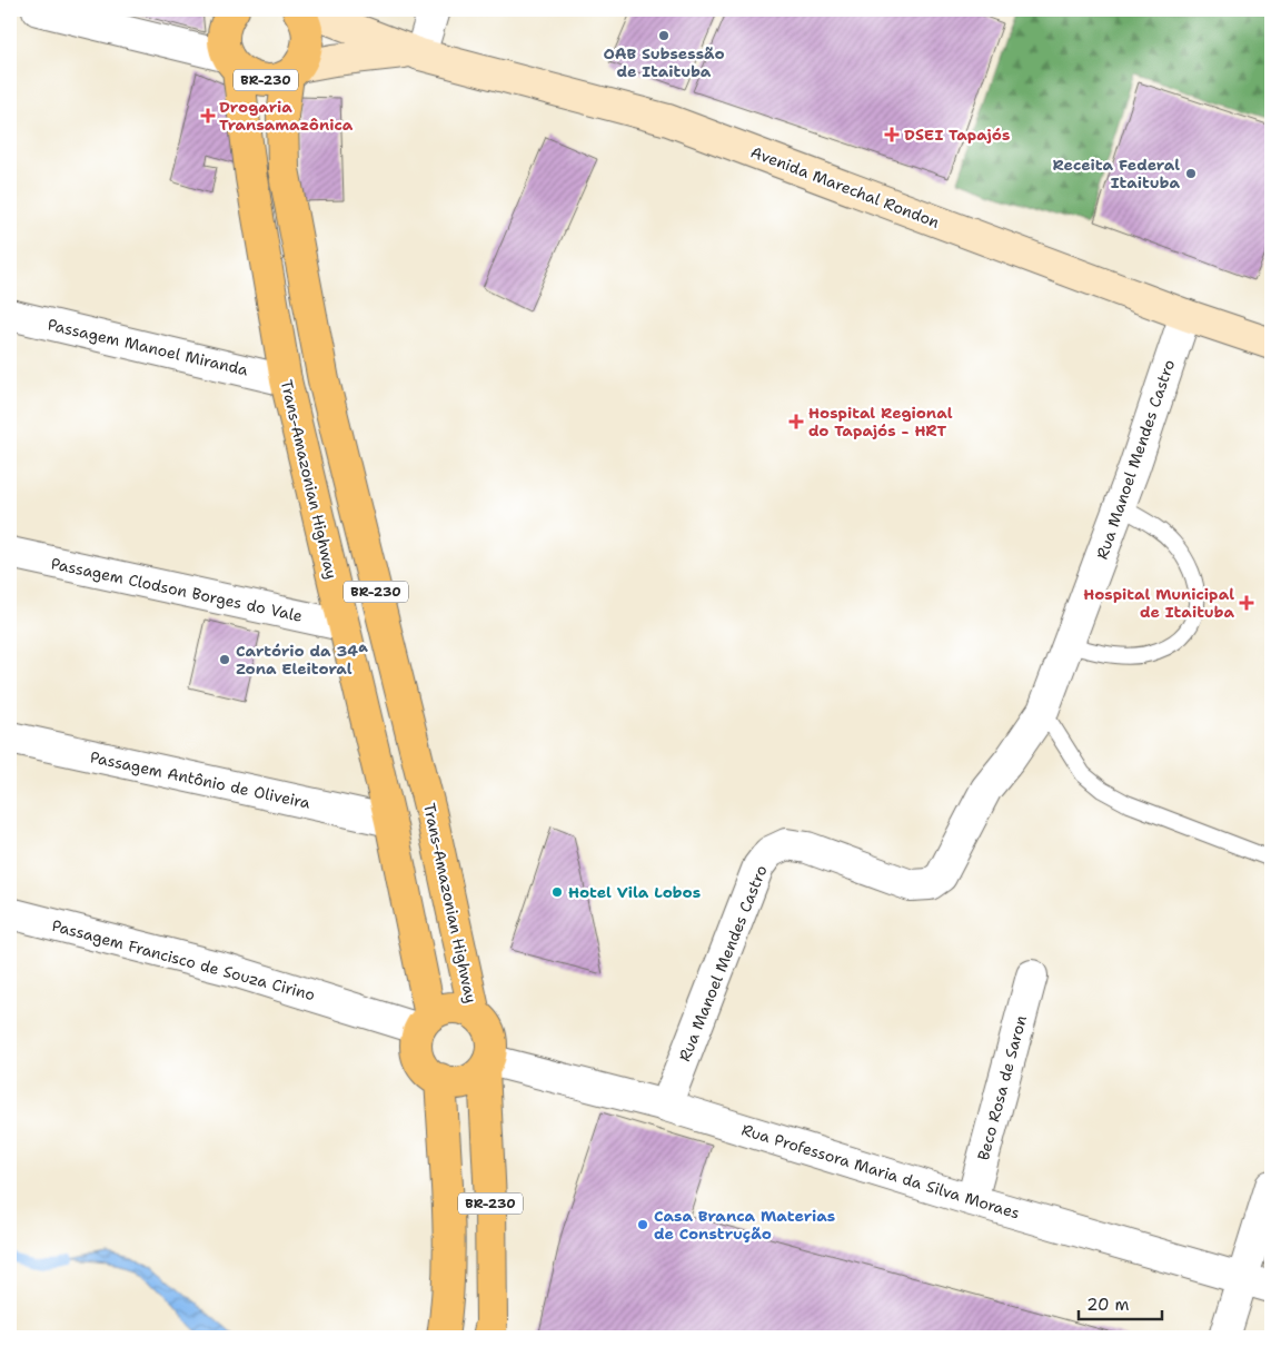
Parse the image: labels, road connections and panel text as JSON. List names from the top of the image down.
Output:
{
  "streets": {
    "main road": ["BR-230", "Trans-Amazonian Highway"],
    "street": [
      "Avenida Marechal Rondon",
      "Passagem Manoel Miranda",
      "Rua Manoel Mendes Castro",
      "Passagem Clodson Borges do Vale",
      "Passagem Antônio de Oliveira",
      "Passagem Francisco de Souza Cirino",
      "Beco Rosa de Saron",
      "Rua Professora Maria da Silva Moraes"
    ]
  },
  "crossings": [
    ["BR-230", "Avenida Marechal Rondon"],
    ["BR-230", "Trans-Amazonian Highway"],
    ["BR-230", "Passagem Francisco de Souza Cirino"],
    ["BR-230", "Rua Professora Maria da Silva Moraes"],
    ["Avenida Marechal Rondon", "Rua Manoel Mendes Castro"],
    ["Avenida Marechal Rondon", "Trans-Amazonian Highway"],
    ["Passagem Manoel Miranda", "Trans-Amazonian Highway"],
    ["Rua Manoel Mendes Castro", "Rua Professora Maria da Silva Moraes"],
    ["Trans-Amazonian Highway", "Passagem Clodson Borges do Vale"],
    ["Trans-Amazonian Highway", "Passagem Antônio de Oliveira"],
    ["Trans-Amazonian Highway", "Passagem Francisco de Souza Cirino"],
    ["Trans-Amazonian Highway", "Rua Professora Maria da Silva Moraes"],
    ["Passagem Francisco de Souza Cirino", "Rua Professora Maria da Silva Moraes"],
    ["Beco Rosa de Saron", "Rua Professora Maria da Silva Moraes"]
  ],
  "places": {
    "other": [
      "OAB Subsessão de Itaituba",
      "Receita Federal Itaituba",
      "Cartório da 34ª Zona Eleitoral",
      "Hotel Vila Lobos",
      "Casa Branca Materias de Construção"
    ],
    "health": [
      "Drogaria Transamazônica",
      "DSEI Tapajós",
      "Hospital Regional do Tapajós - HRT",
      "Hospital Municipal de Itaituba"
    ]
  },
  "scale_bar": "20 m"
}
